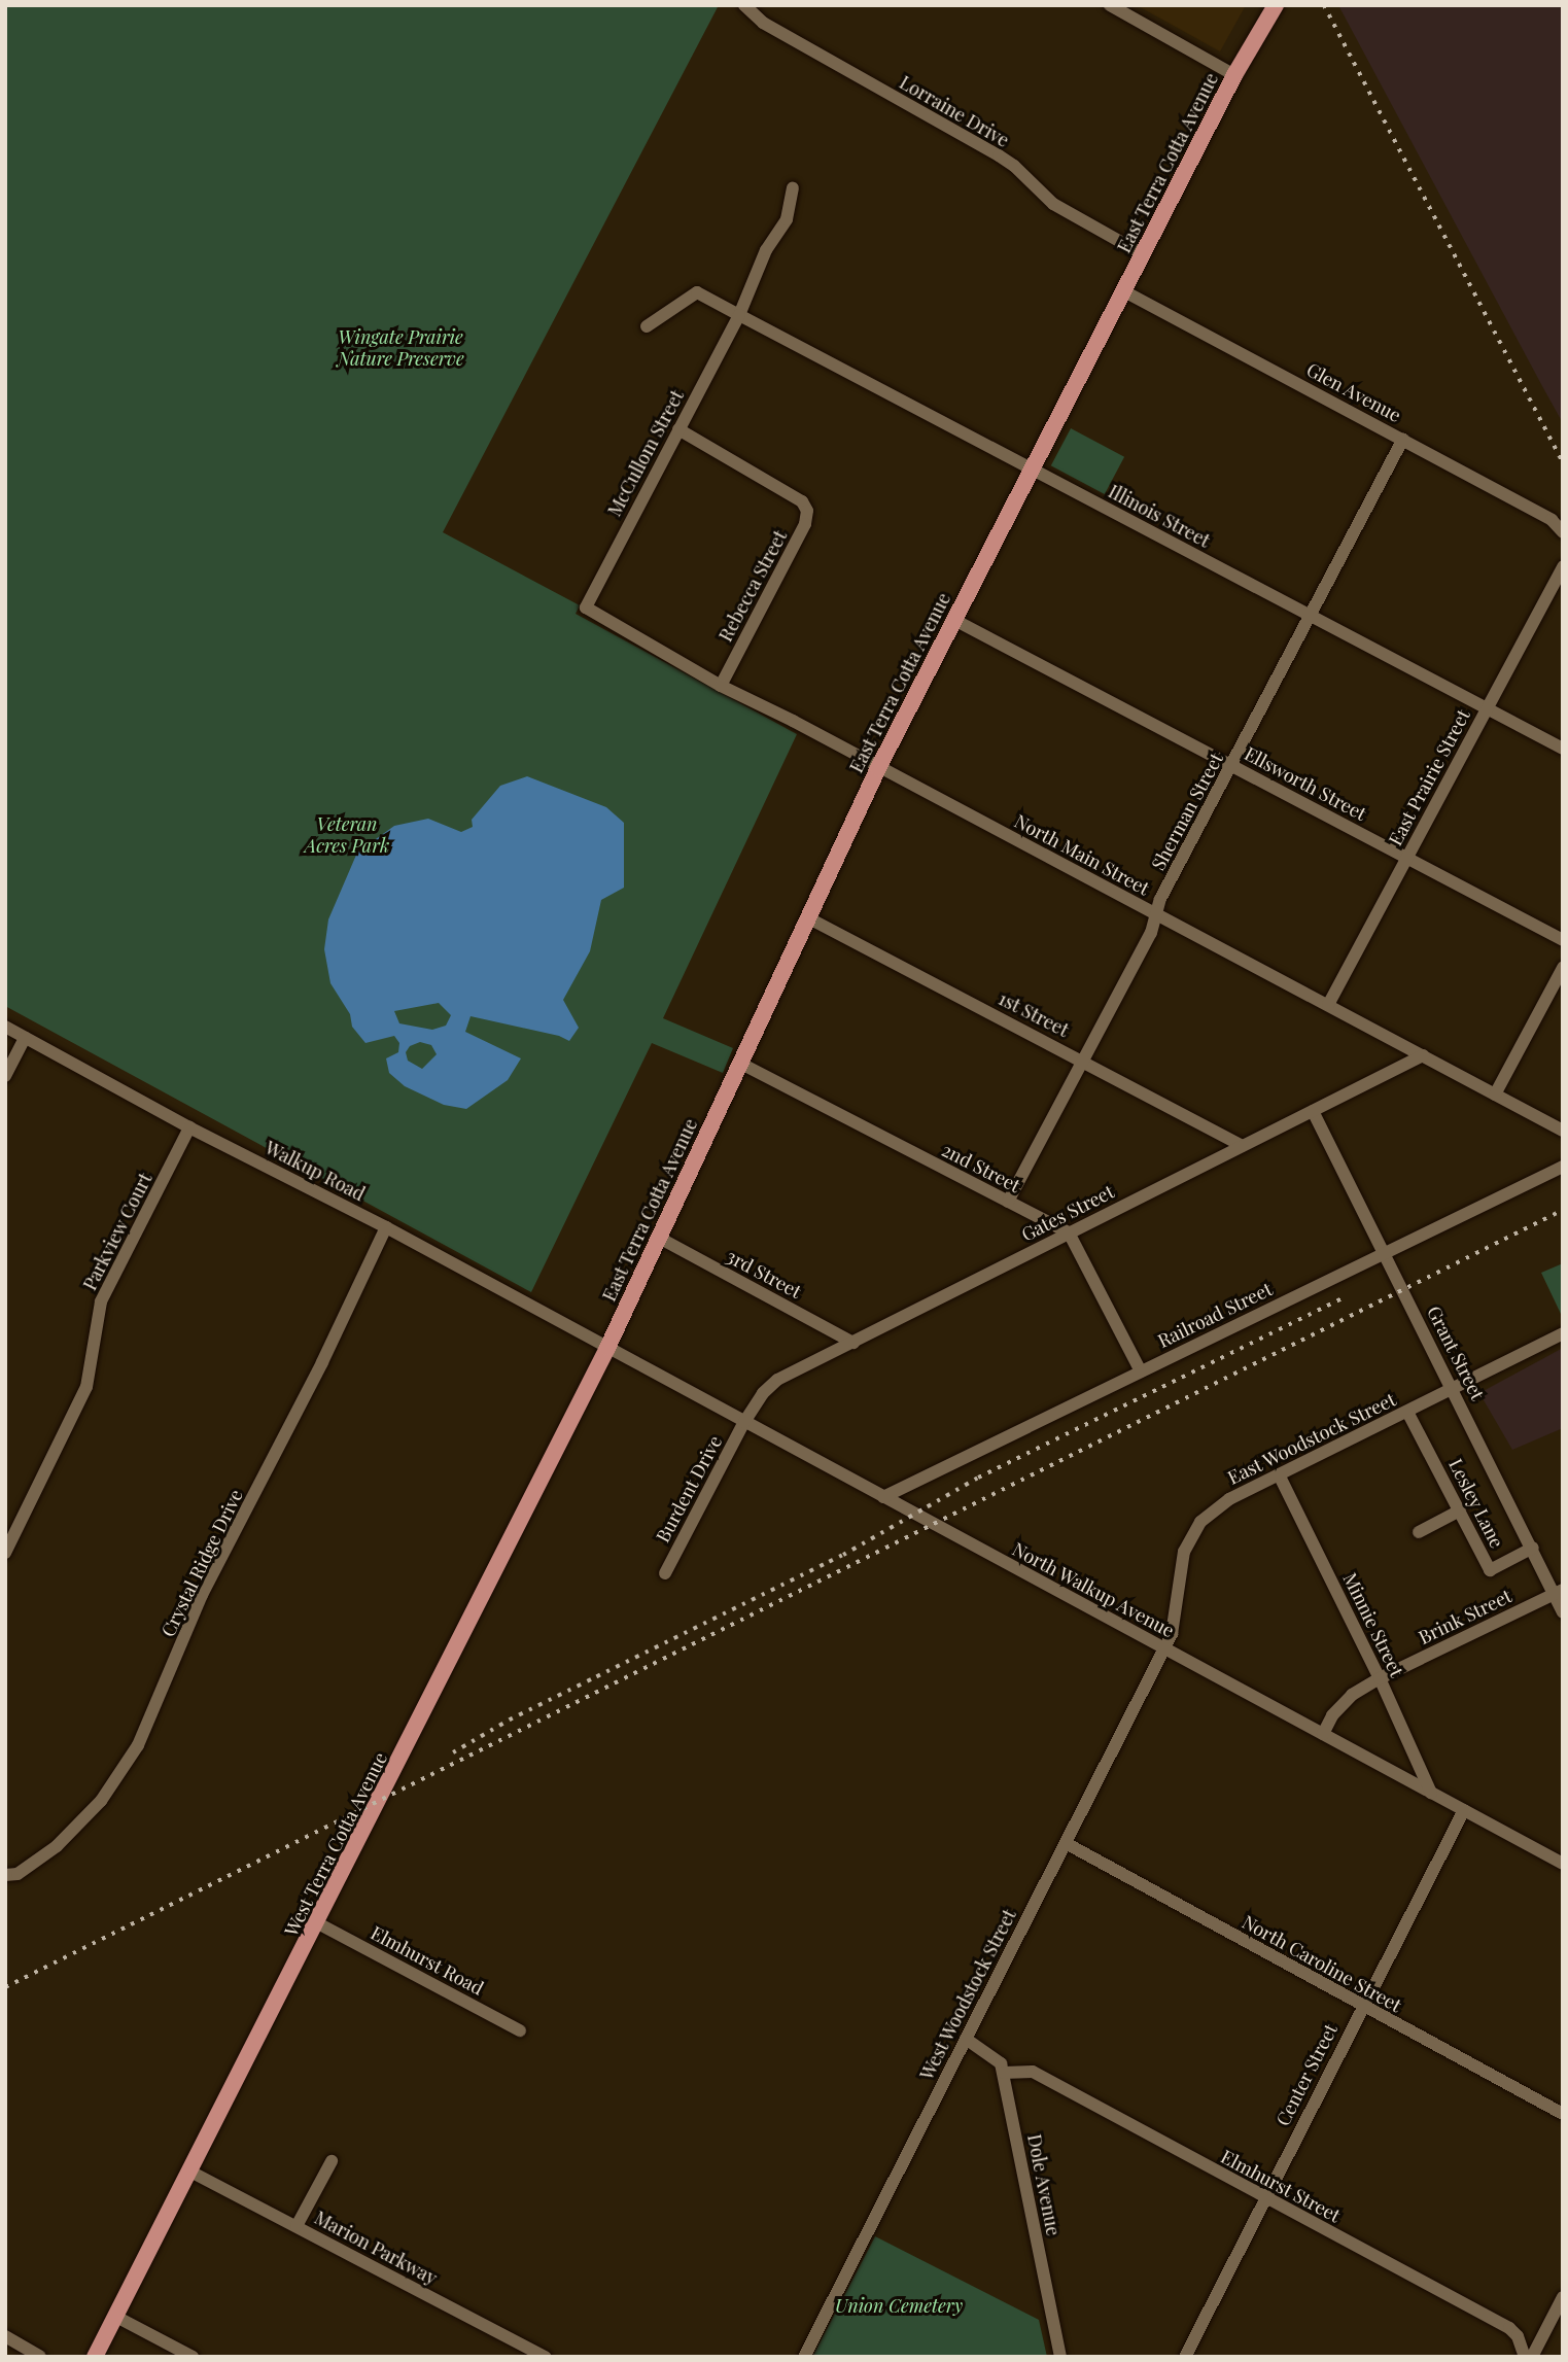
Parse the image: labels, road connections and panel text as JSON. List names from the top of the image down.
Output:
{
  "streets": {
    "main road": ["East Terra Cotta Avenue", "West Terra Cotta Avenue"],
    "street": [
      "Lorraine Drive",
      "Glen Avenue",
      "McCullom Street",
      "Illinois Street",
      "Rebecca Street",
      "East Prairie Street",
      "Ellsworth Street",
      "Sherman Street",
      "North Main Street",
      "1st Street",
      "2nd Street",
      "Walkup Road",
      "Gates Street",
      "Parkview Court",
      "3rd Street",
      "Railroad Street",
      "Grant Street",
      "East Woodstock Street",
      "Burdent Drive",
      "Lesley Lane",
      "Crystal Ridge Drive",
      "North Walkup Avenue",
      "Brink Street",
      "Minnie Street",
      "Elmhurst Road",
      "North Caroline Street",
      "West Woodstock Street",
      "Center Street",
      "Dole Avenue",
      "Elmhurst Street",
      "Marion Parkway"
    ]
  },
  "crossings": [
    ["Lorraine Drive", "East Terra Cotta Avenue"],
    ["East Terra Cotta Avenue", "Glen Avenue"],
    ["East Terra Cotta Avenue", "Illinois Street"],
    ["East Terra Cotta Avenue", "Ellsworth Street"],
    ["East Terra Cotta Avenue", "North Main Street"],
    ["East Terra Cotta Avenue", "1st Street"],
    ["East Terra Cotta Avenue", "2nd Street"],
    ["East Terra Cotta Avenue", "Walkup Road"],
    ["East Terra Cotta Avenue", "3rd Street"],
    ["East Terra Cotta Avenue", "North Walkup Avenue"],
    ["East Terra Cotta Avenue", "West Terra Cotta Avenue"],
    ["Glen Avenue", "Sherman Street"],
    ["McCullom Street", "Illinois Street"],
    ["McCullom Street", "Rebecca Street"],
    ["McCullom Street", "North Main Street"],
    ["Illinois Street", "East Prairie Street"],
    ["Illinois Street", "Sherman Street"],
    ["Rebecca Street", "North Main Street"],
    ["East Prairie Street", "Ellsworth Street"],
    ["East Prairie Street", "North Main Street"],
    ["Ellsworth Street", "Sherman Street"],
    ["Sherman Street", "North Main Street"],
    ["Sherman Street", "1st Street"],
    ["Sherman Street", "2nd Street"],
    ["North Main Street", "Gates Street"],
    ["1st Street", "Gates Street"],
    ["2nd Street", "Gates Street"],
    ["Walkup Road", "Parkview Court"],
    ["Walkup Road", "Crystal Ridge Drive"],
    ["Walkup Road", "North Walkup Avenue"],
    ["Walkup Road", "West Terra Cotta Avenue"],
    ["Gates Street", "3rd Street"],
    ["Gates Street", "Grant Street"],
    ["Gates Street", "Burdent Drive"],
    ["Gates Street", "North Walkup Avenue"],
    ["Railroad Street", "Grant Street"],
    ["Railroad Street", "North Walkup Avenue"],
    ["Grant Street", "East Woodstock Street"],
    ["Grant Street", "Lesley Lane"],
    ["Grant Street", "Brink Street"],
    ["East Woodstock Street", "Lesley Lane"],
    ["East Woodstock Street", "North Walkup Avenue"],
    ["East Woodstock Street", "Minnie Street"],
    ["East Woodstock Street", "West Woodstock Street"],
    ["Burdent Drive", "North Walkup Avenue"],
    ["North Walkup Avenue", "Brink Street"],
    ["North Walkup Avenue", "Minnie Street"],
    ["North Walkup Avenue", "West Terra Cotta Avenue"],
    ["North Walkup Avenue", "West Woodstock Street"],
    ["North Walkup Avenue", "Center Street"],
    ["Brink Street", "Minnie Street"],
    ["West Terra Cotta Avenue", "Elmhurst Road"],
    ["West Terra Cotta Avenue", "Marion Parkway"],
    ["North Caroline Street", "West Woodstock Street"],
    ["North Caroline Street", "Center Street"],
    ["Center Street", "Elmhurst Street"],
    ["Dole Avenue", "Elmhurst Street"]
  ],
  "parks": ["Wingate Prairie Nature Preserve", "Veteran Acres Park", "Union Cemetery"]
}
